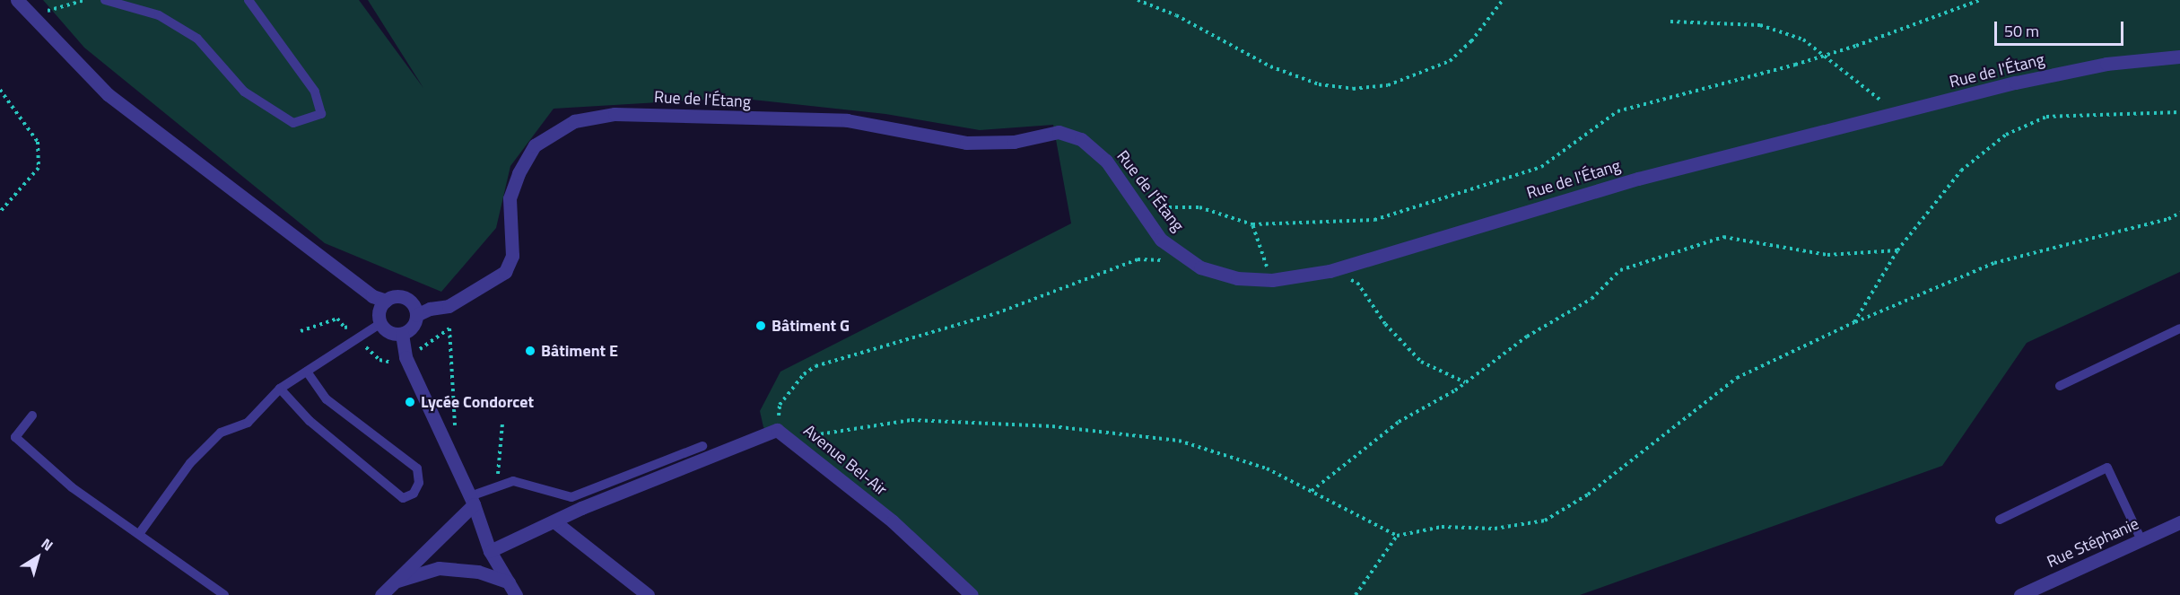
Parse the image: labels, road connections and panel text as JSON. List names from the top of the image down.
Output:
{
  "streets": {
    "street": ["Rue de l'Étang", "Avenue Bel-Air", "Rue Stéphanie"]
  },
  "places": ["Bâtiment G", "Bâtiment E", "Lycée Condorcet"],
  "scale_bar": "50 m",
  "north": "top right"
}
